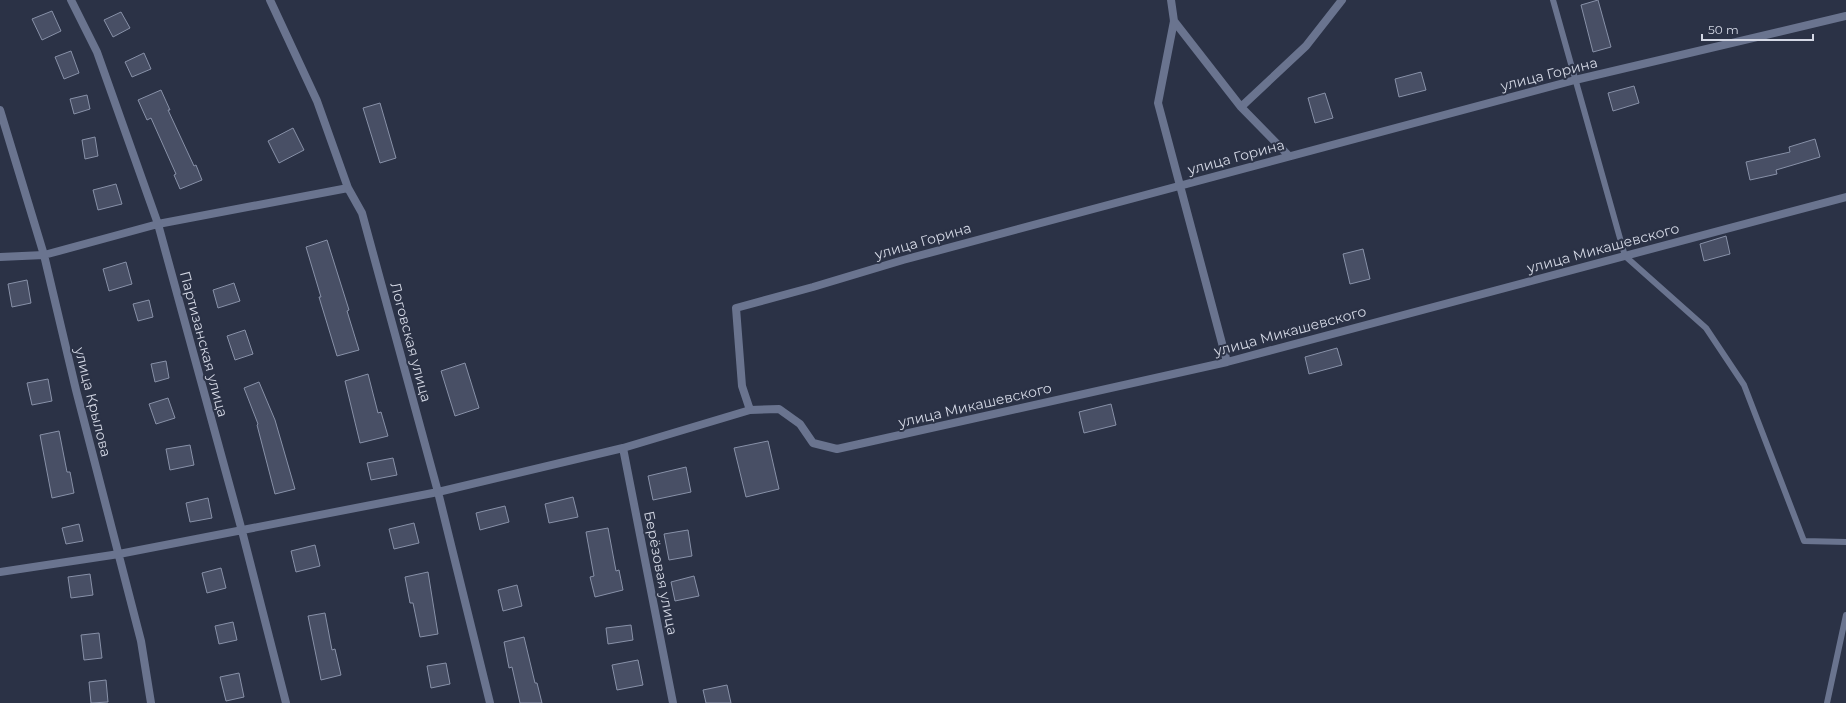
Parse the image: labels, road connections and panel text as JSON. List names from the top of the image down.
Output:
{
  "streets": {
    "street": [
      "улица Горина",
      "улица Микашевского",
      "Логовская улица",
      "Партизанская улица",
      "улица Крылова",
      "Берёзовая улица"
    ]
  },
  "crossings": [
    ["улица Горина", "улица Микашевского"],
    ["улица Микашевского", "Логовская улица"],
    ["улица Микашевского", "Партизанская улица"],
    ["улица Микашевского", "улица Крылова"],
    ["улица Микашевского", "Берёзовая улица"]
  ],
  "scale_bar": "50 m"
}
